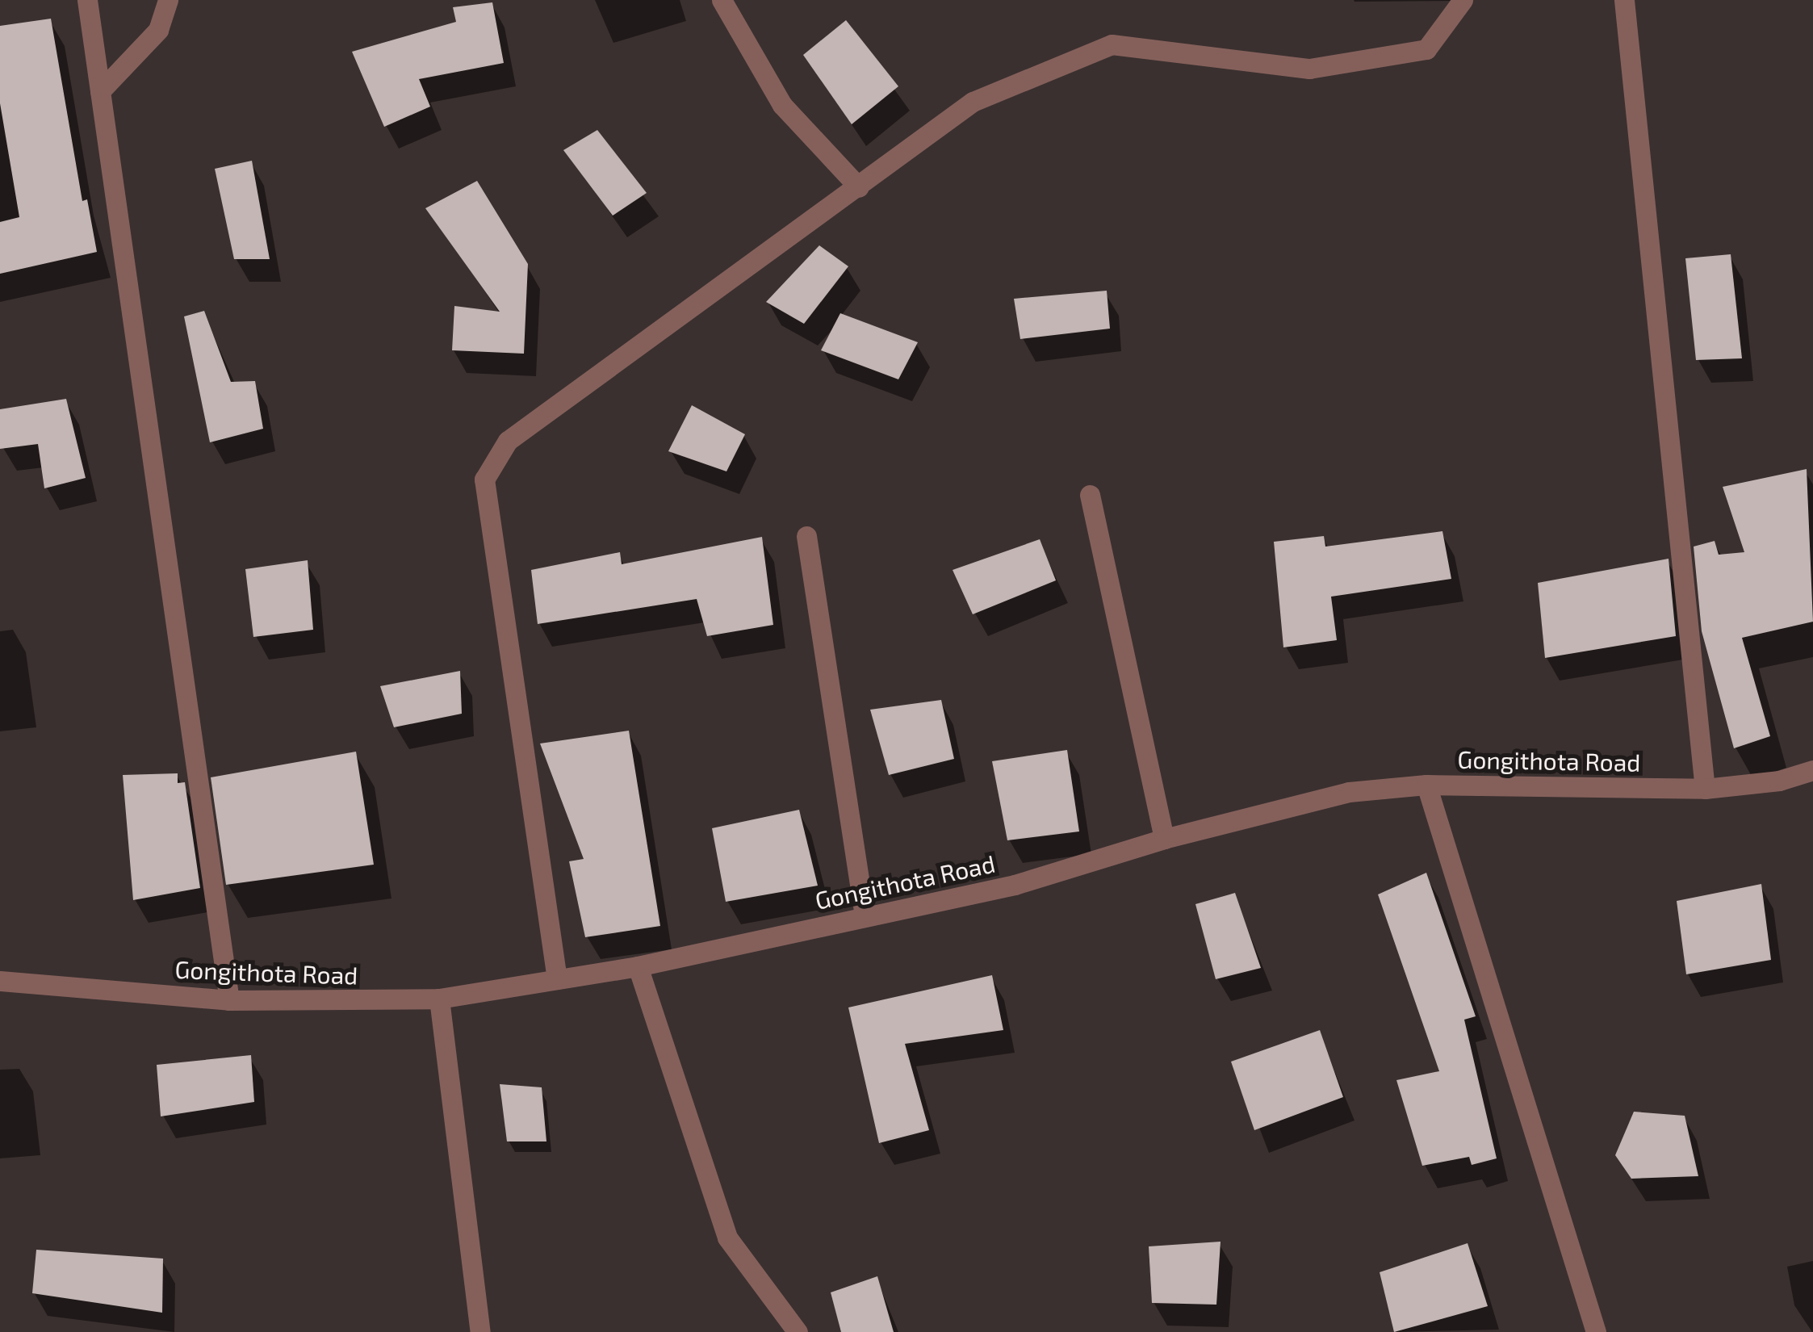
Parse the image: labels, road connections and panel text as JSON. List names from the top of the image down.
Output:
{
  "streets": {
    "street": ["Gongithota Road"]
  }
}
